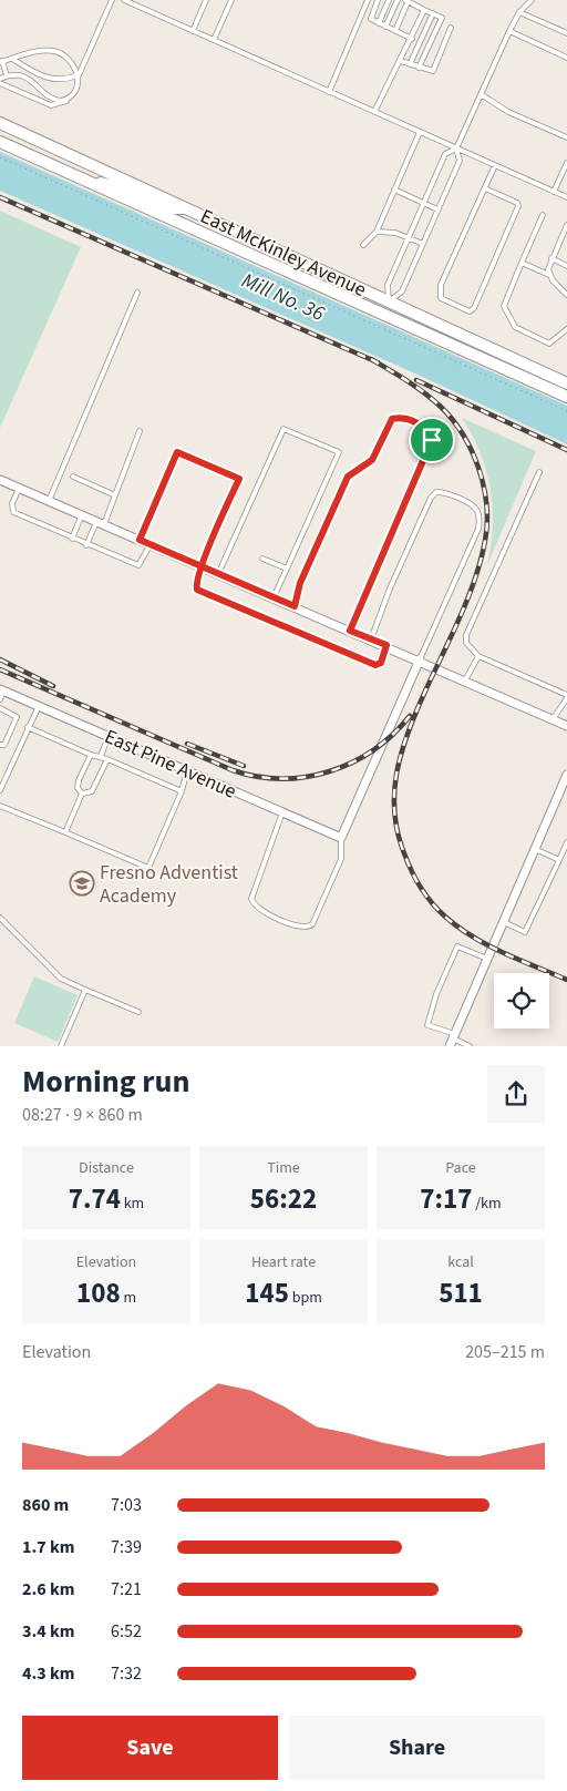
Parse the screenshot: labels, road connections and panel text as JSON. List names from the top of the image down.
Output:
{
  "streets": {
    "main road": ["East McKinley Avenue"],
    "street": ["East Pine Avenue"]
  },
  "water": ["Mill No. 36"],
  "places": {
    "school or university": ["Fresno Adventist Academy"]
  },
  "page": {
    "heading": ["Morning run", "08:27 · 9 × 860 m"],
    "stats": [
      ["Distance", "7.74 km"],
      ["Time", "56:22"],
      ["Pace", "7:17 /km"],
      ["Elevation", "108 m"],
      ["Heart rate", "145 bpm"],
      ["kcal", "511"]
    ],
    "chart": ["Elevation", "205–215 m"],
    "list": [
      {
        "name": "860 m",
        "note": "7:03"
      },
      {
        "name": "1.7 km",
        "note": "7:39"
      },
      {
        "name": "2.6 km",
        "note": "7:21"
      },
      {
        "name": "3.4 km",
        "note": "6:52"
      },
      {
        "name": "4.3 km",
        "note": "7:32"
      }
    ],
    "buttons": ["Save", "Share"]
  }
}
